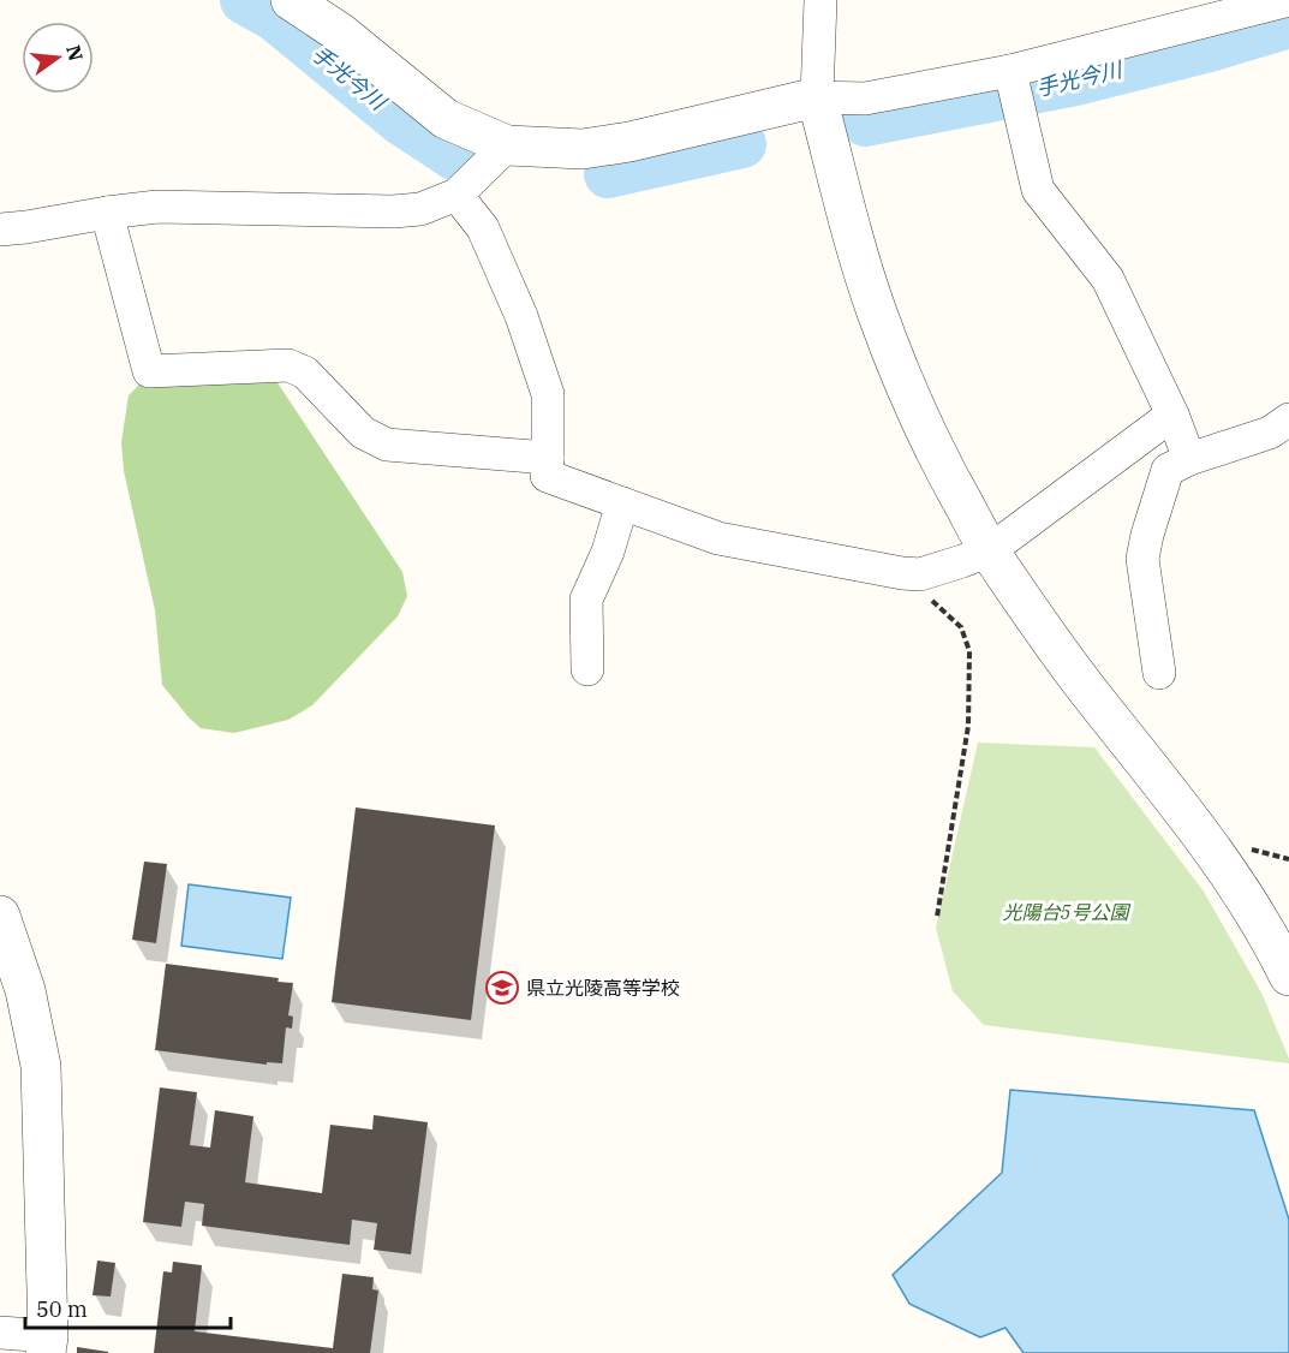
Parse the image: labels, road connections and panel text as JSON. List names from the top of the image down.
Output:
{
  "water": ["手光今川"],
  "parks": ["光陽台5号公園"],
  "places": {
    "school or university": ["県立光陵高等学校"]
  },
  "scale_bar": "50 m",
  "north": "right"
}
